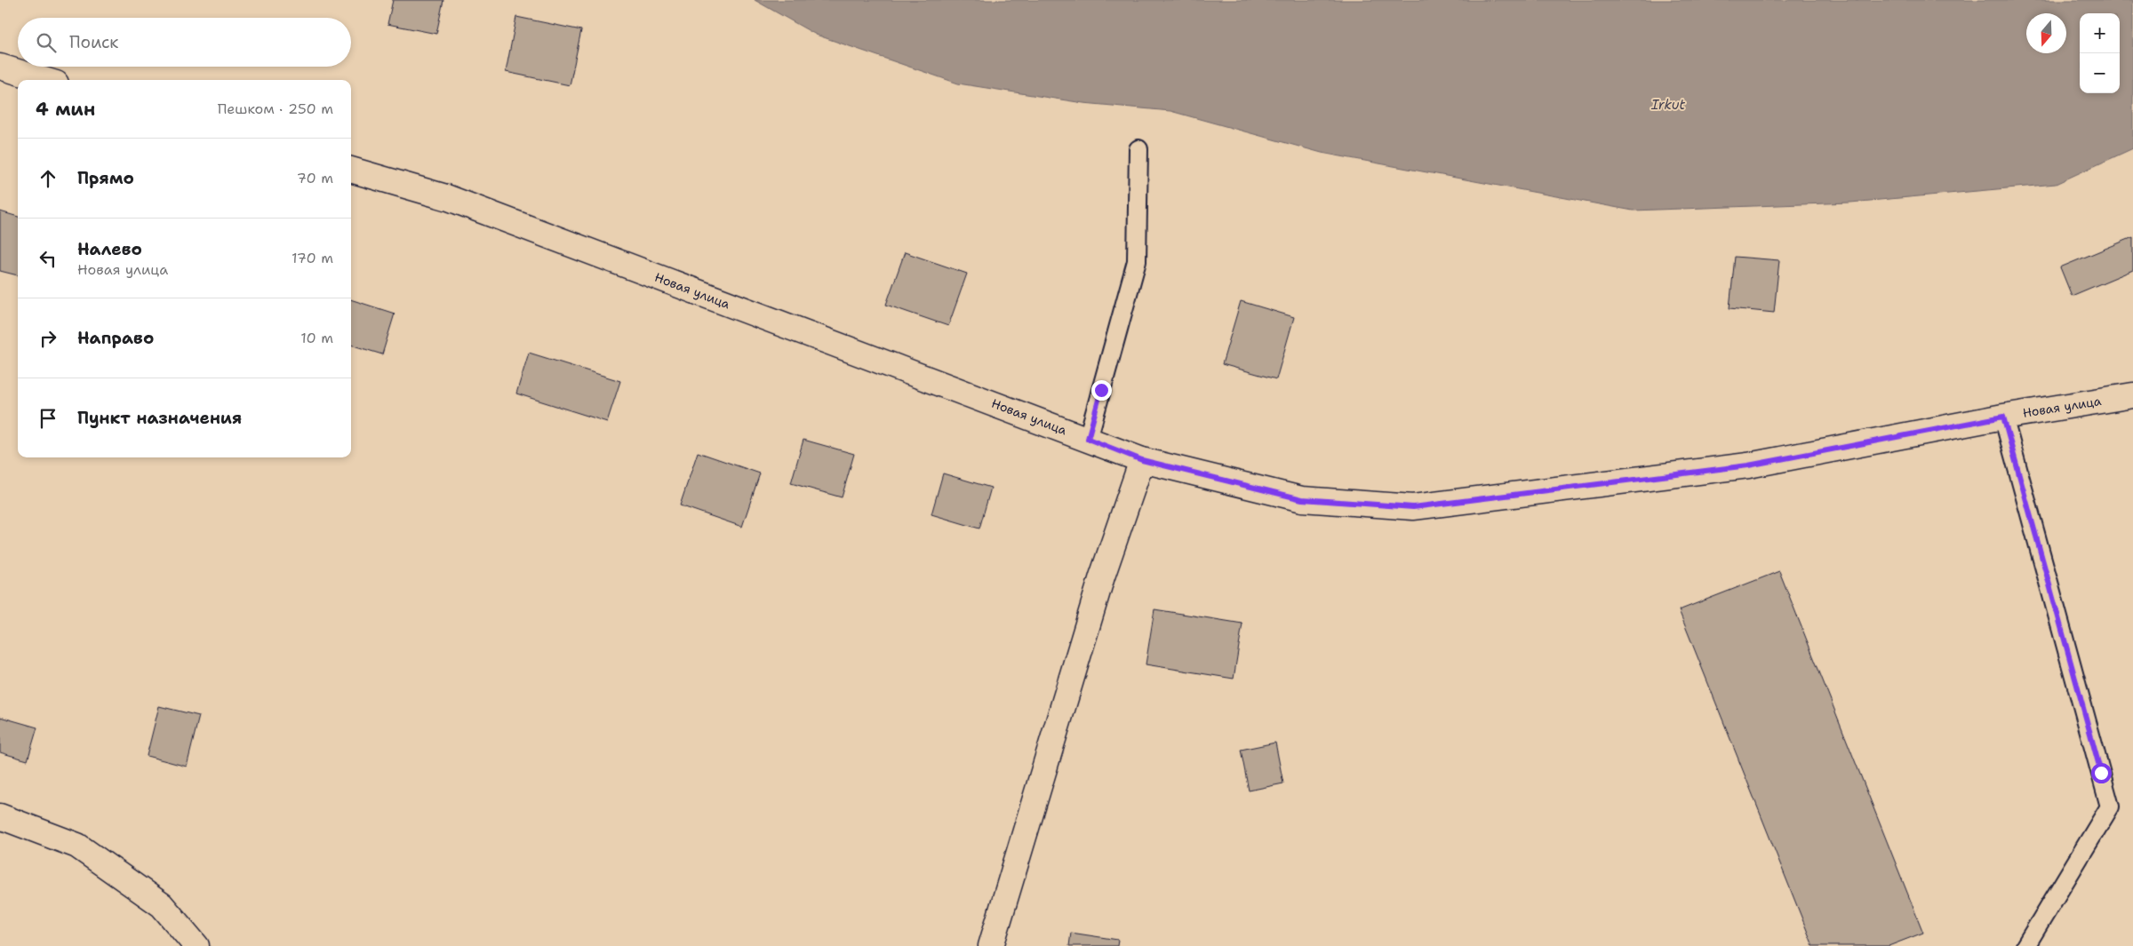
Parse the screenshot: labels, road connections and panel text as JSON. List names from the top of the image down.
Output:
{
  "streets": {
    "street": ["Новая улица"]
  },
  "water": ["Irkut"],
  "north": "bottom",
  "page": {
    "map_buttons": ["+", "−"],
    "search": "Поиск",
    "heading": ["4 мин", "Пешком · 250 m"],
    "list": [
      ["Прямо", "70 m"],
      ["Налево", "Новая улица", "170 m"],
      ["Направо", "10 m"],
      "Пункт назначения"
    ]
  }
}
